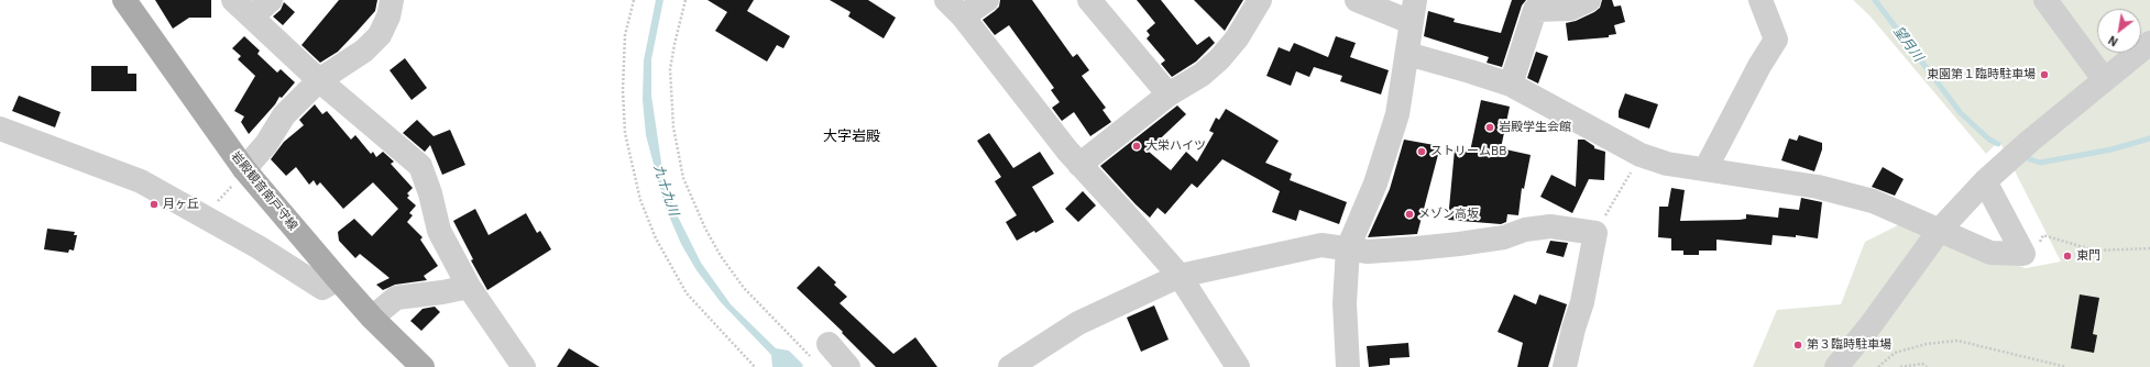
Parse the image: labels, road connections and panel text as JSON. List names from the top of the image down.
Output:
{
  "streets": {
    "main road": ["岩殿観音南戸守線"]
  },
  "districts": ["大字岩殿"],
  "water": ["望月川", "九十九川"],
  "places": [
    "東園第１臨時駐車場",
    "岩殿学生会館",
    "大栄ハイツ",
    "ストリームBB",
    "月ヶ丘",
    "メゾン高坂",
    "東門",
    "第３臨時駐車場"
  ],
  "north": "bottom left"
}
